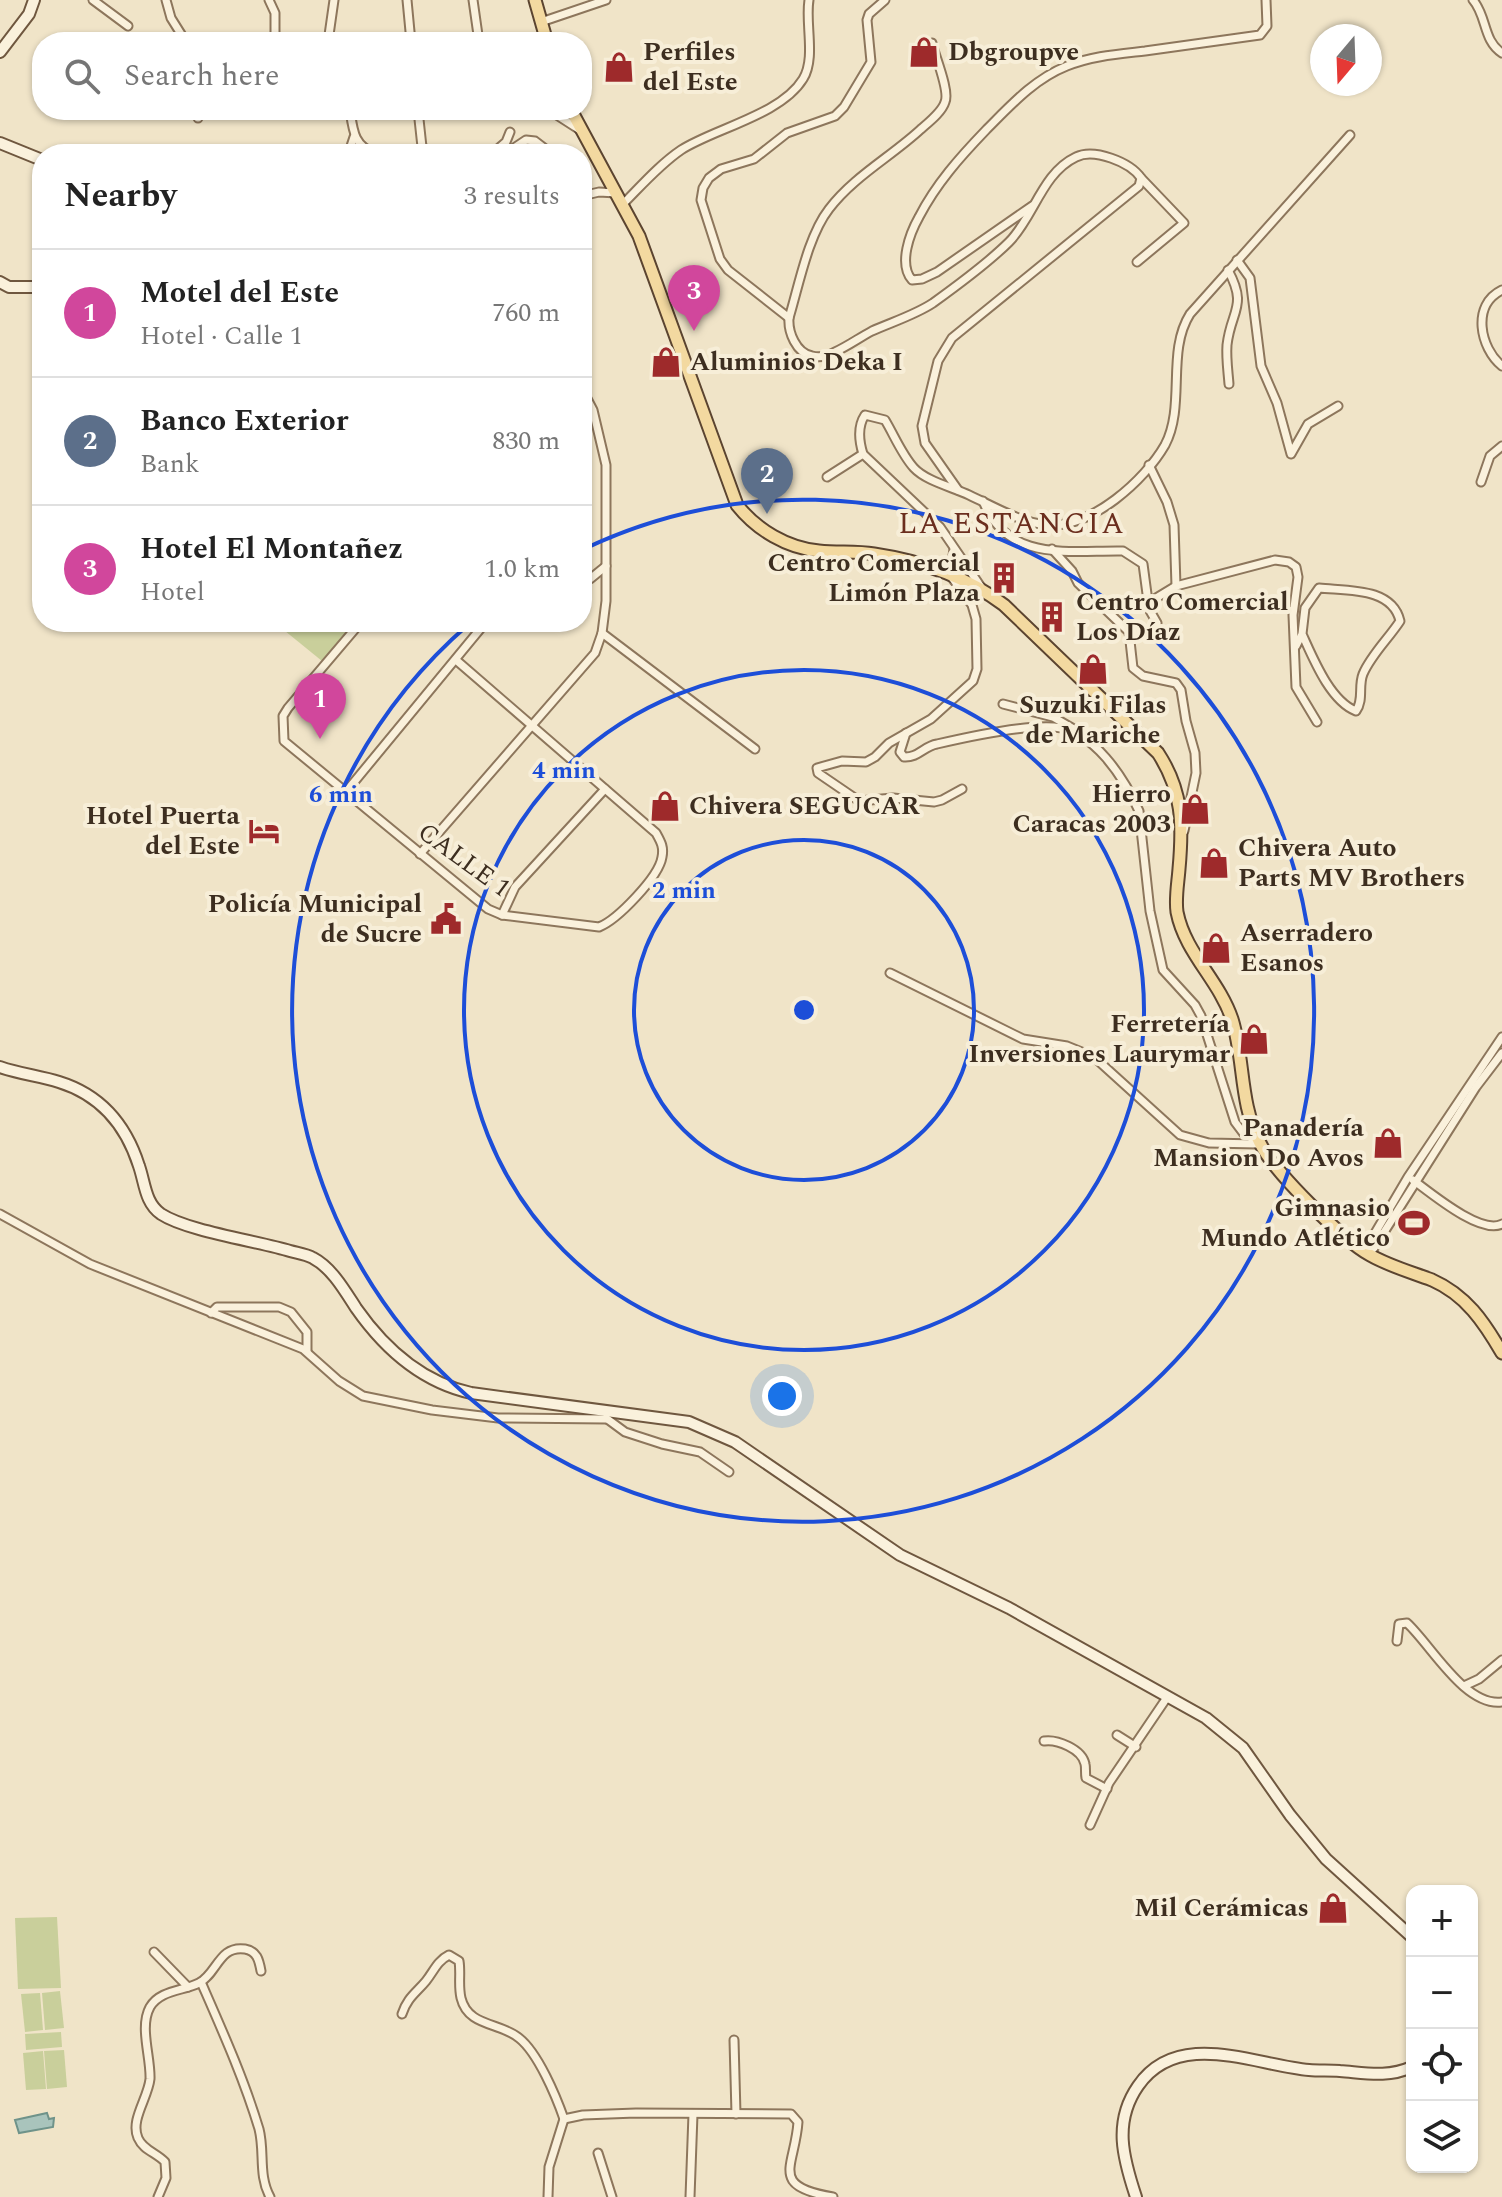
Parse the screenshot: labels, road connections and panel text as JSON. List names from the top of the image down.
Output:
{
  "streets": {
    "street": ["CALLE 1"]
  },
  "districts": ["LA ESTANCIA"],
  "places": {
    "shop": [
      "Dbgroupve",
      "Perfiles del Este",
      "Aluminios Deka I",
      "Suzuki Filas de Mariche",
      "Chivera SEGUCAR",
      "Hierro Caracas 2003",
      "Chivera Auto Parts MV Brothers",
      "Aserradero Esanos",
      "Ferretería Inversiones Laurymar",
      "Panadería Mansion Do Avos",
      "Mil Cerámicas"
    ],
    "building": ["Centro Comercial Limón Plaza", "Centro Comercial Los Díaz"],
    "hotel": ["Hotel Puerta del Este"],
    "public building": ["Policía Municipal de Sucre"],
    "sports": ["Gimnasio Mundo Atlético"]
  },
  "north": "bottom",
  "page": {
    "search": "Search here",
    "heading": ["Nearby", "3 results"],
    "list": [
      {
        "mark": "1",
        "name": "Motel del Este",
        "note": "Hotel · Calle 1",
        "value": "760 m"
      },
      {
        "mark": "2",
        "name": "Banco Exterior",
        "note": "Bank",
        "value": "830 m"
      },
      {
        "mark": "3",
        "name": "Hotel El Montañez",
        "note": "Hotel",
        "value": "1.0 km"
      }
    ],
    "pins": ["3", "2", "1"],
    "map_buttons": ["+", "−"]
  },
  "rings": ["4 min", "6 min", "2 min"]
}
